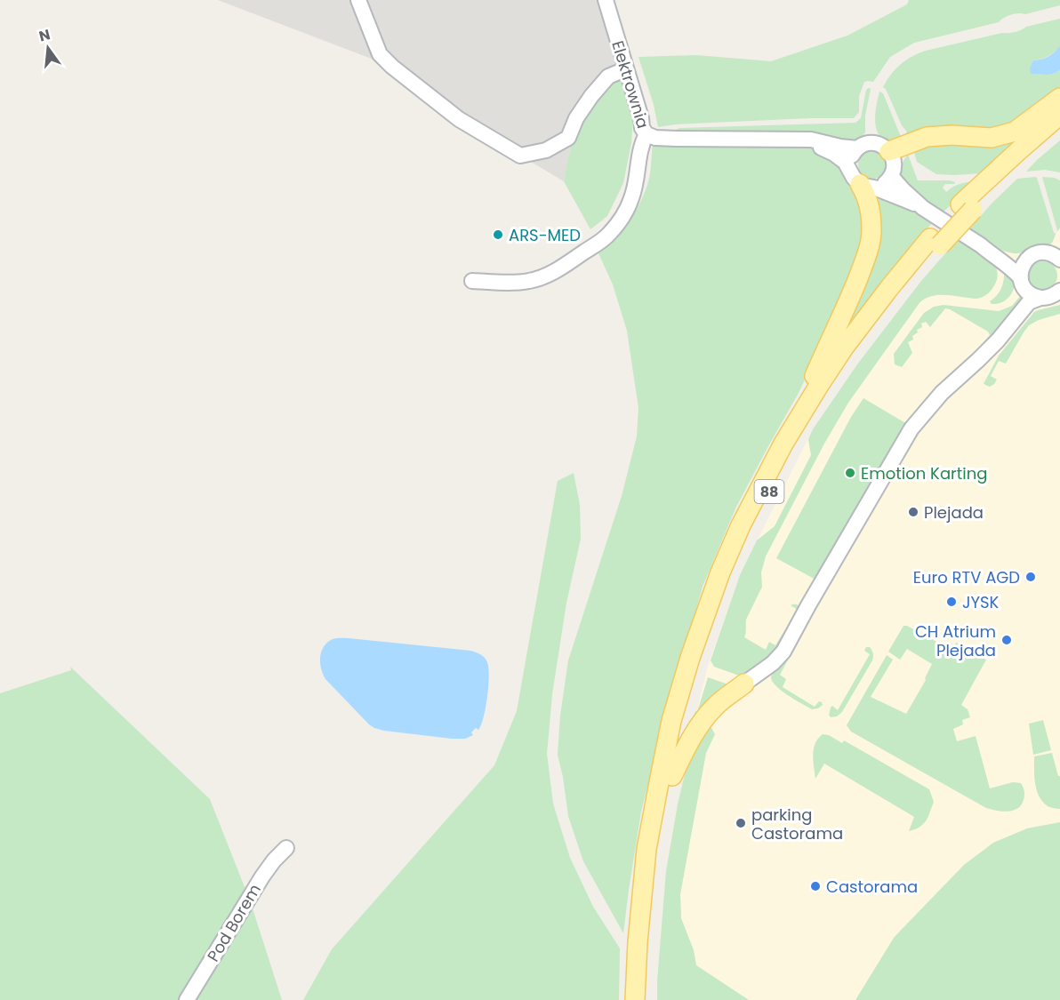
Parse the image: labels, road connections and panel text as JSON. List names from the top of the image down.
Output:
{
  "streets": {
    "main road": ["88"],
    "street": ["Elektrownia", "Pod Borem"]
  },
  "places": [
    "ARS-MED",
    "Emotion Karting",
    "Plejada",
    "Euro RTV AGD",
    "JYSK",
    "CH Atrium Plejada",
    "parking Castorama",
    "Castorama"
  ],
  "north": "top"
}
